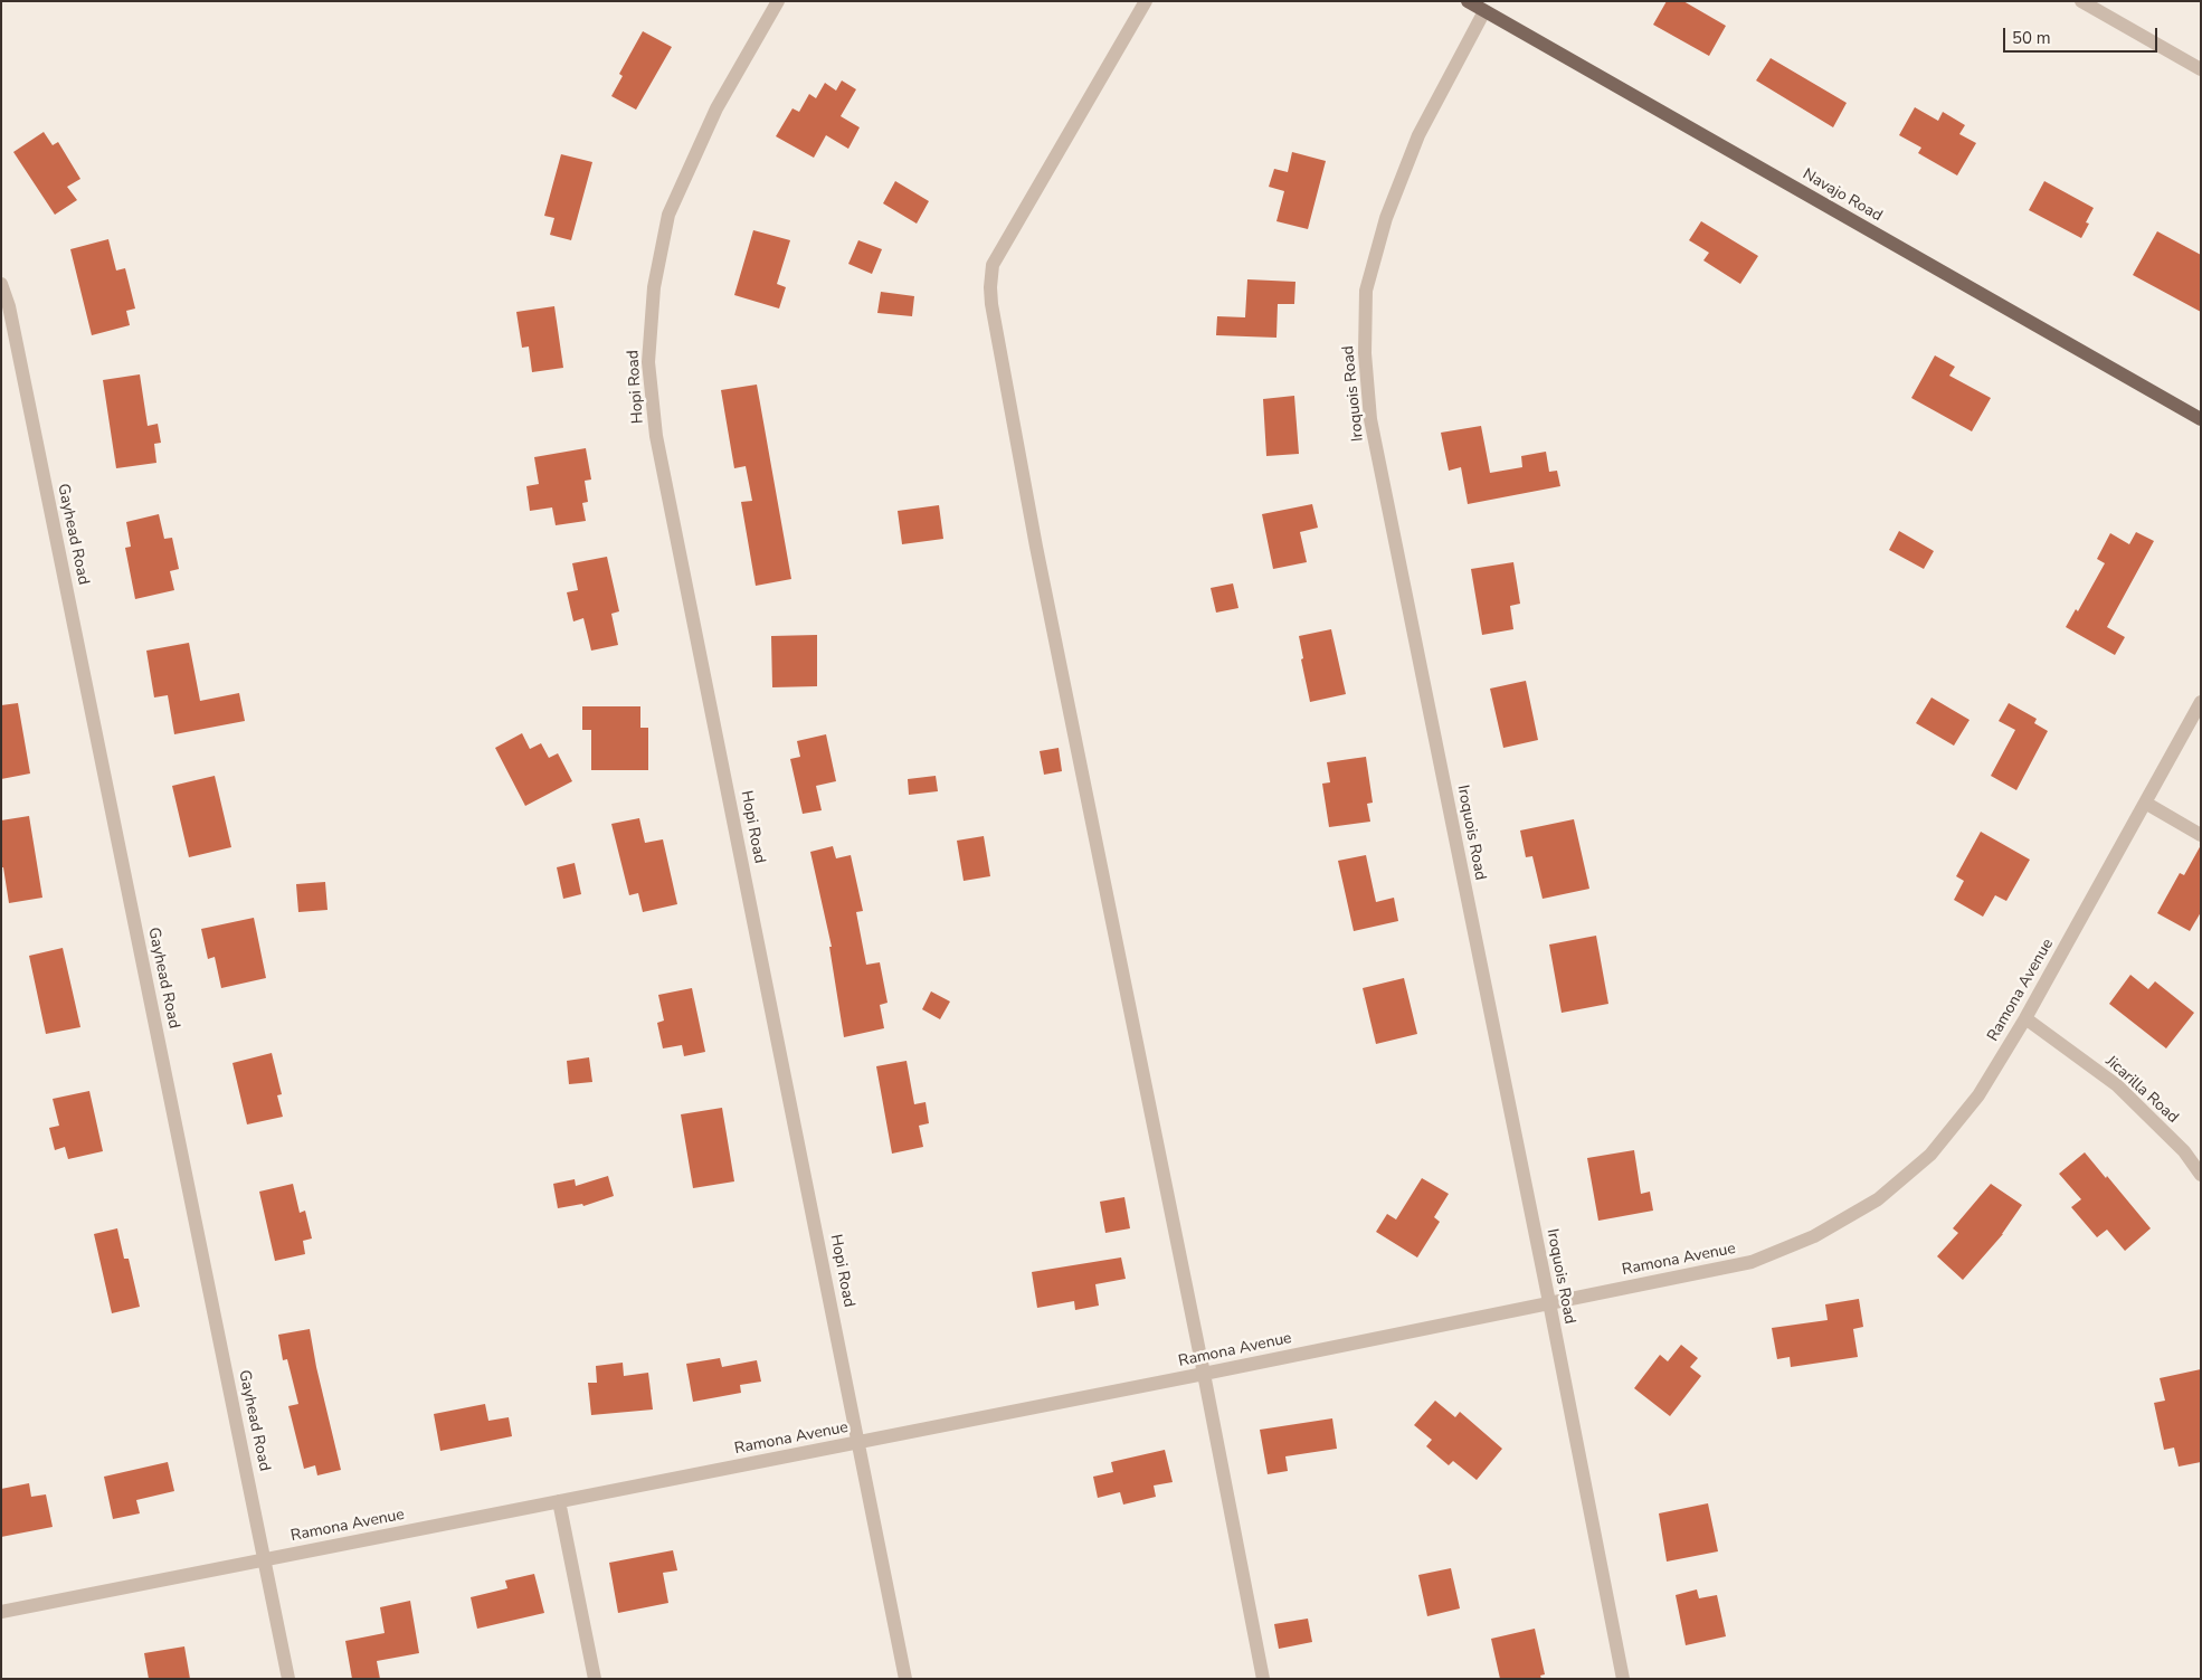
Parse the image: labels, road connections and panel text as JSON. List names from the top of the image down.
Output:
{
  "streets": {
    "main road": ["Navajo Road"],
    "street": [
      "Hopi Road",
      "Iroquois Road",
      "Gayhead Road",
      "Ramona Avenue",
      "Jicarilla Road"
    ]
  },
  "crossings": [
    ["Navajo Road", "Iroquois Road"],
    ["Hopi Road", "Ramona Avenue"],
    ["Iroquois Road", "Ramona Avenue"],
    ["Gayhead Road", "Ramona Avenue"],
    ["Ramona Avenue", "Jicarilla Road"]
  ],
  "scale_bar": "50 m"
}
